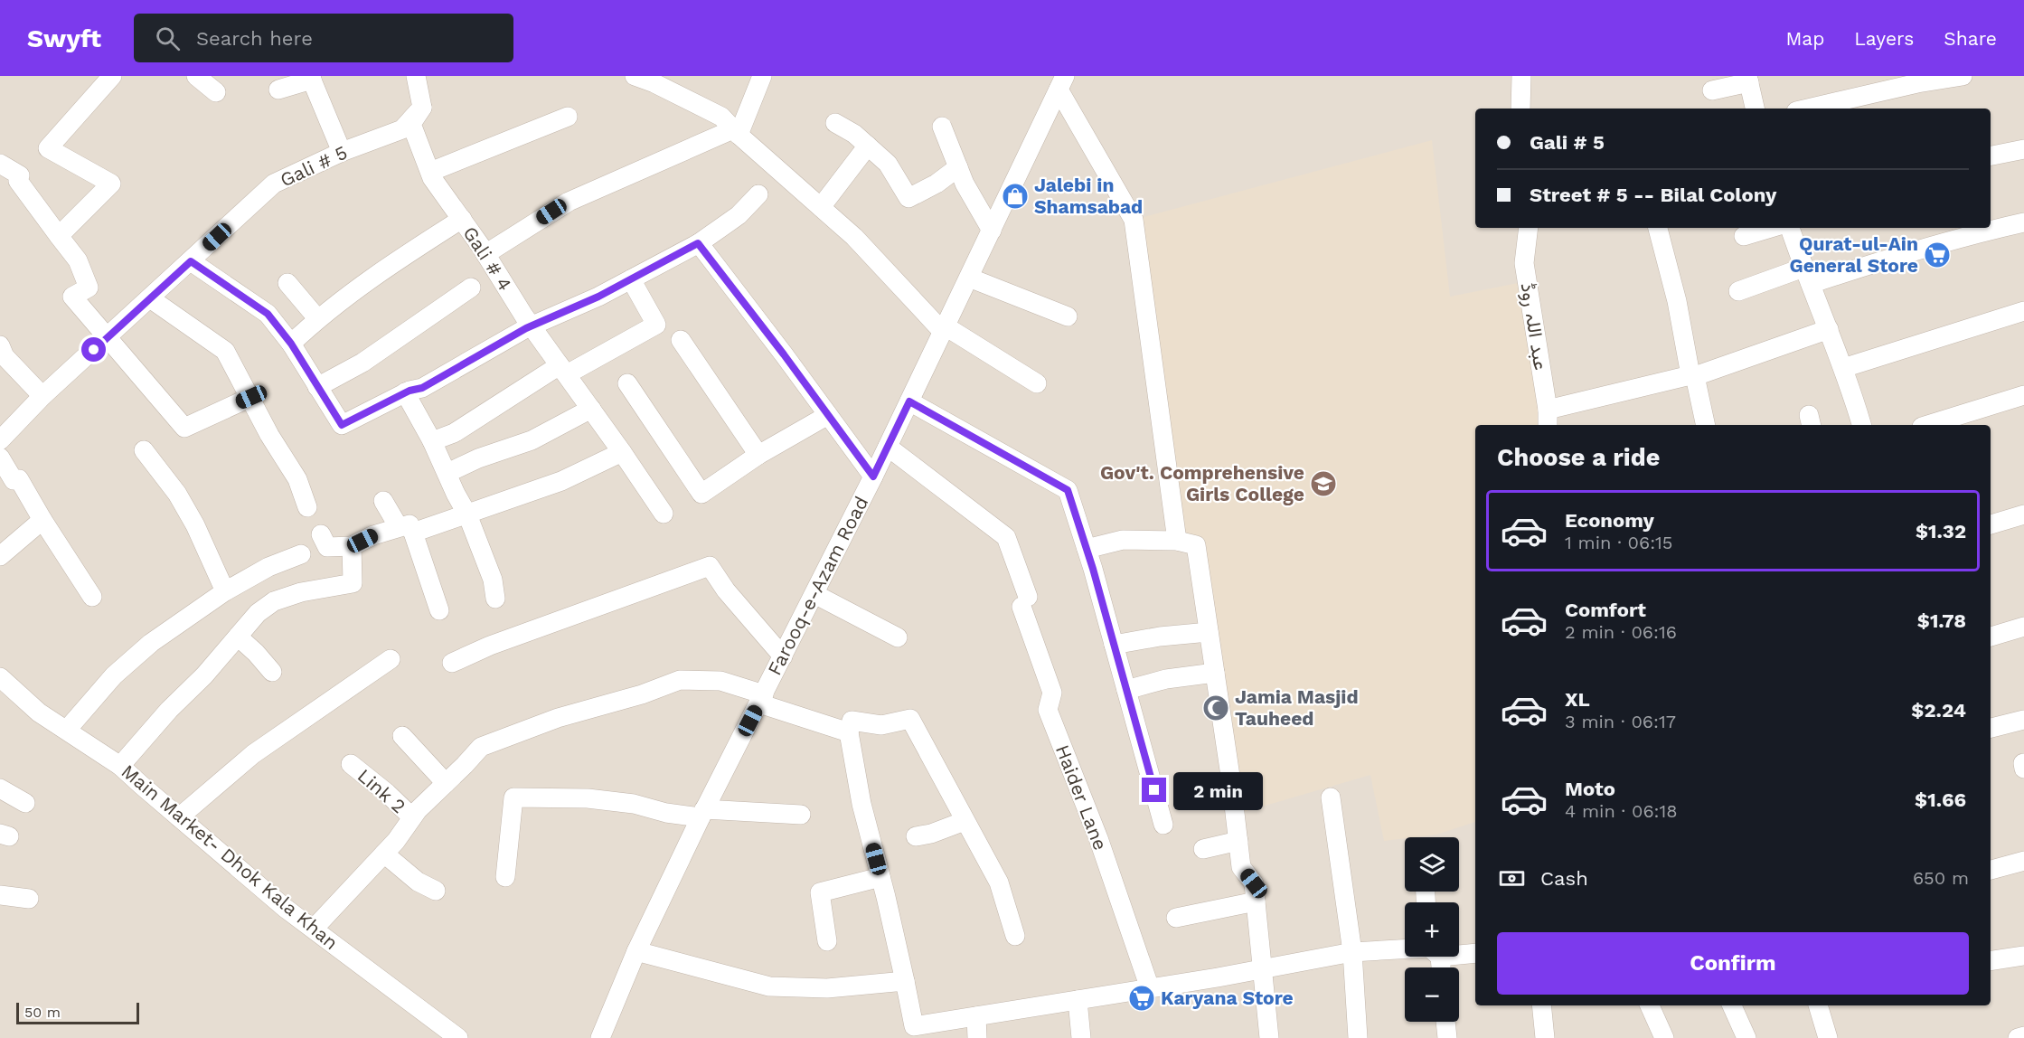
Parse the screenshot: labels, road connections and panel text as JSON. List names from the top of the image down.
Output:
{
  "streets": {
    "street": [
      "Gali # 5",
      "Gali # 4",
      "عبد اللہ روڈ",
      "Farooq-e-Azam Road",
      "Link 2",
      "Haider Lane",
      "Main Market- Dhok Kala Khan"
    ]
  },
  "crossings": [
    ["Gali # 5", "Gali # 4"],
    ["Farooq-e-Azam Road", "Haider Lane"]
  ],
  "places": {
    "shop": ["Jalebi in Shamsabad"],
    "supermarket": ["Qurat-ul-Ain General Store", "Karyana Store"],
    "school or university": ["Gov't. Comprehensive Girls College"],
    "mosque": ["Jamia Masjid Tauheed"]
  },
  "scale_bar": "50 m",
  "page": {
    "header": "Swyft",
    "search": "Search here",
    "nav": ["Map", "Layers", "Share"],
    "banner": ["Gali # 5", "Street # 5 -- Bilal Colony"],
    "heading": "Choose a ride",
    "list": [
      {
        "name": "Economy",
        "note": "1 min · 06:15",
        "value": "$1.32"
      },
      {
        "name": "Comfort",
        "note": "2 min · 06:16",
        "value": "$1.78"
      },
      {
        "name": "XL",
        "note": "3 min · 06:17",
        "value": "$2.24"
      },
      {
        "name": "Moto",
        "note": "4 min · 06:18",
        "value": "$1.66"
      }
    ],
    "bubble": "2 min",
    "map_buttons": ["+", "−"],
    "pay": ["Cash", "650 m"],
    "buttons": "Confirm",
    "scale": "50 m"
  }
}
